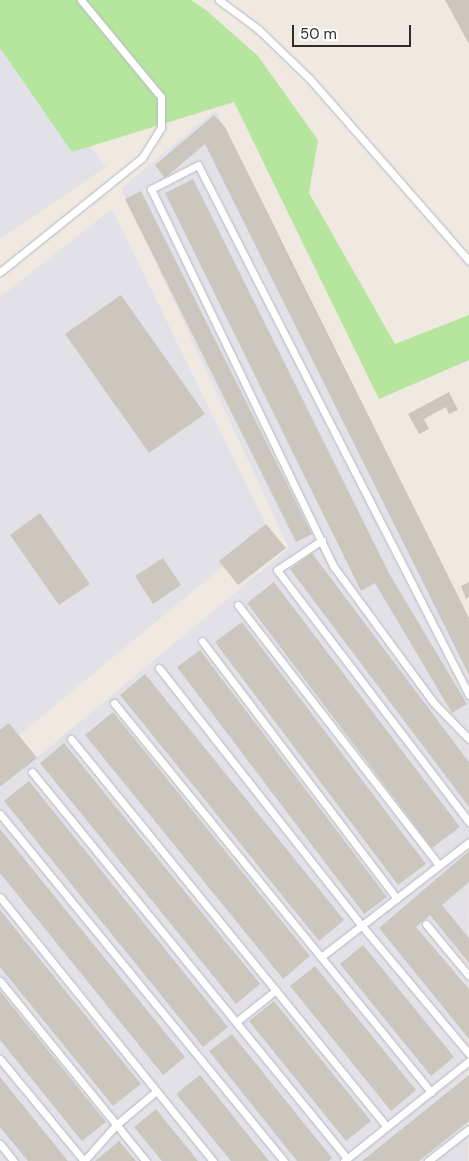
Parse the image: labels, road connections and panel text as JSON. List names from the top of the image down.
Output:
{
  "scale_bar": "50 m"
}
